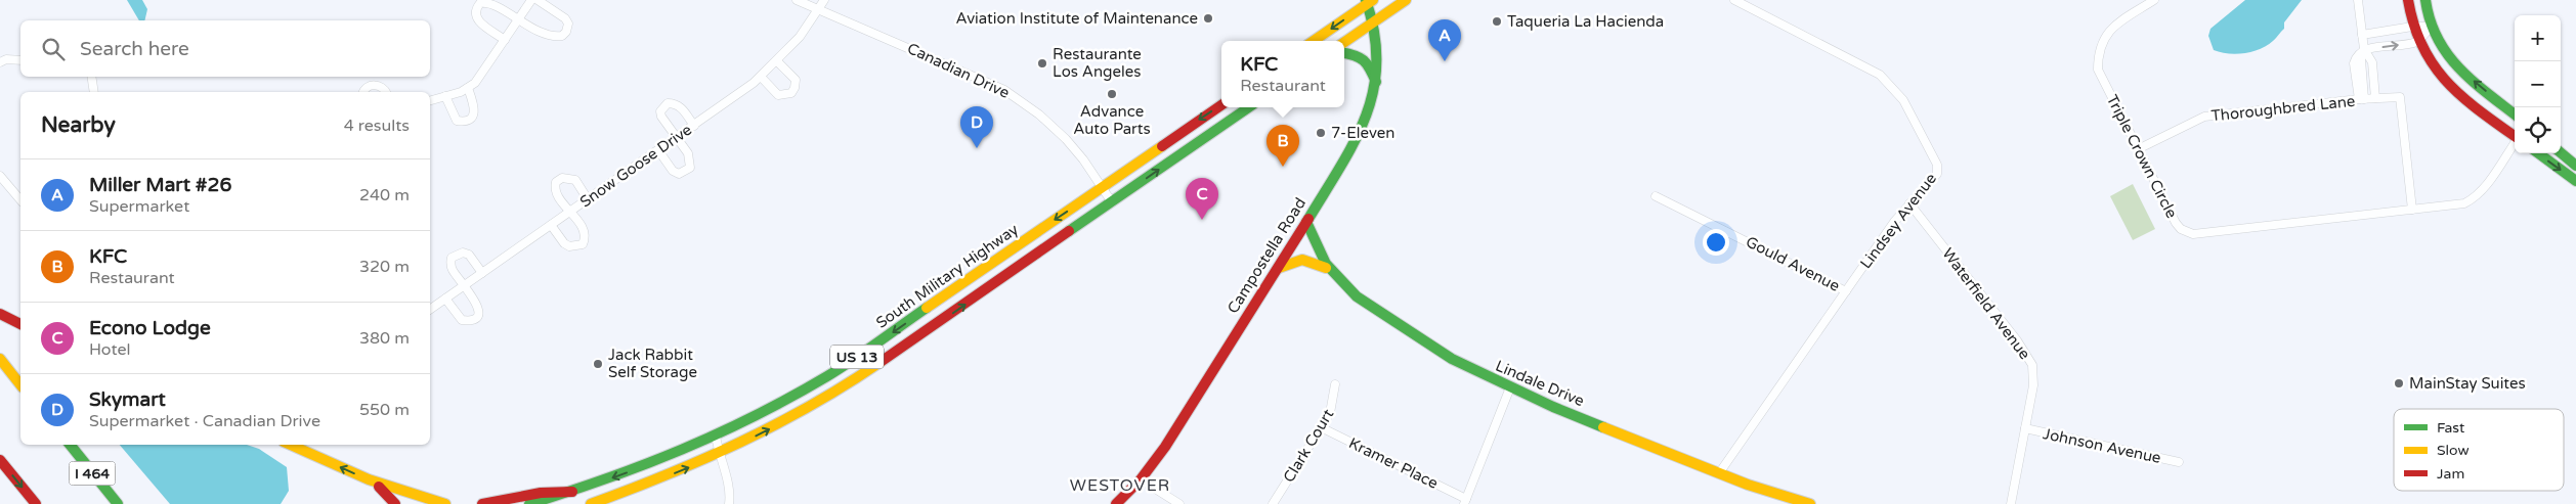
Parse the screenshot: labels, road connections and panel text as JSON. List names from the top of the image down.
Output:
{
  "streets": {
    "main road": [
      "Campostella Road",
      "South Military Highway",
      "US 13",
      "Lindale Drive",
      "I 464"
    ],
    "street": [
      "Canadian Drive",
      "Thoroughbred Lane",
      "Triple Crown Circle",
      "Snow Goose Drive",
      "Lindsey Avenue",
      "Gould Avenue",
      "Waterfield Avenue",
      "Clark Court",
      "Johnson Avenue",
      "Kramer Place"
    ]
  },
  "crossings": [
    ["Canadian Drive", "Snow Goose Drive"],
    ["Canadian Drive", "South Military Highway"],
    ["Canadian Drive", "US 13"],
    ["Thoroughbred Lane", "Triple Crown Circle"],
    ["Lindsey Avenue", "Gould Avenue"],
    ["Lindsey Avenue", "Waterfield Avenue"],
    ["Lindsey Avenue", "Lindale Drive"],
    ["Campostella Road", "Lindale Drive"],
    ["Waterfield Avenue", "Johnson Avenue"],
    ["Clark Court", "Kramer Place"]
  ],
  "districts": ["WESTOVER"],
  "places": [
    "Aviation Institute of Maintenance",
    "Taqueria La Hacienda",
    "Restaurante Los Angeles",
    "Advance Auto Parts",
    "7-Eleven",
    "Jack Rabbit Self Storage",
    "MainStay Suites"
  ],
  "legend": ["Fast", "Slow", "Jam"],
  "page": {
    "map_buttons": ["+", "−"],
    "pins": [
      "A",
      "D",
      "B",
      "C"
    ],
    "search": "Search here",
    "popup": ["KFC", "Restaurant"],
    "heading": ["Nearby", "4 results"],
    "list": [
      {
        "mark": "A",
        "name": "Miller Mart #26",
        "note": "Supermarket",
        "value": "240 m"
      },
      {
        "mark": "B",
        "name": "KFC",
        "note": "Restaurant",
        "value": "320 m"
      },
      {
        "mark": "C",
        "name": "Econo Lodge",
        "note": "Hotel",
        "value": "380 m"
      },
      {
        "mark": "D",
        "name": "Skymart",
        "note": "Supermarket · Canadian Drive",
        "value": "550 m"
      }
    ]
  }
}
